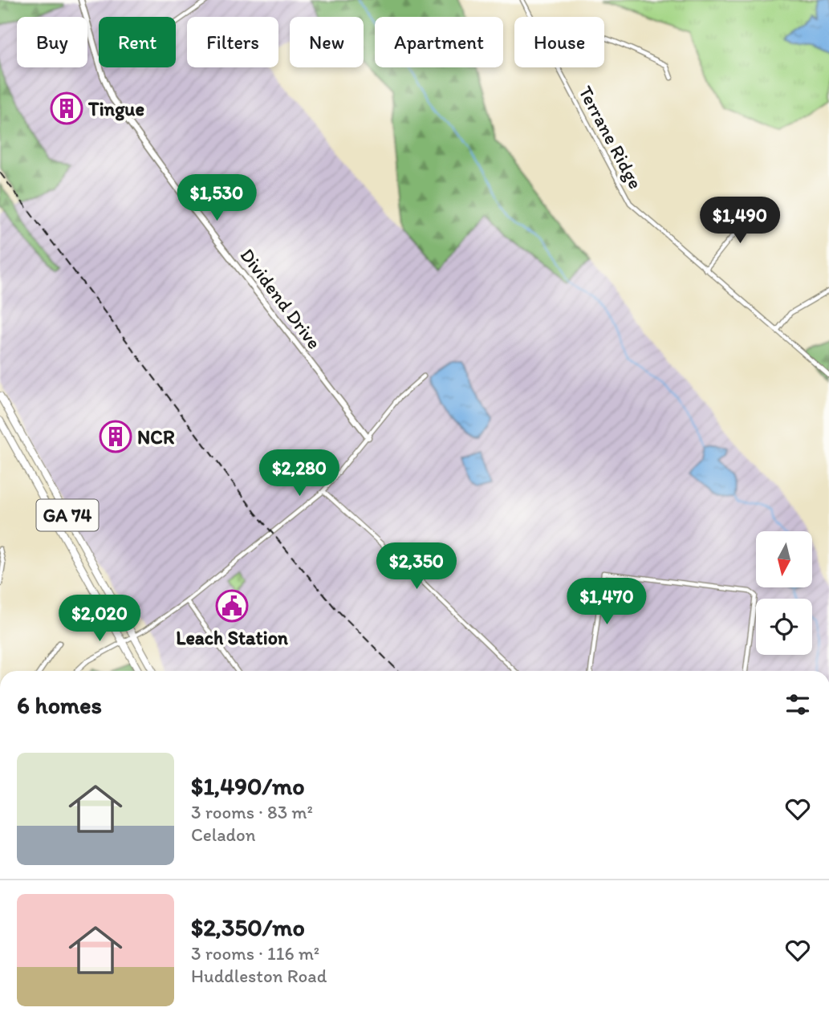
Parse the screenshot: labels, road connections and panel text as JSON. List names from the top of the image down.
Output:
{
  "streets": {
    "main road": ["GA 74"],
    "street": ["Terrane Ridge", "Dividend Drive"]
  },
  "places": {
    "building": ["Tingue", "NCR"],
    "public building": ["Leach Station"]
  },
  "north": "bottom",
  "page": {
    "chip": [
      "Buy",
      "Rent",
      "Filters",
      "New",
      "Apartment",
      "House"
    ],
    "price": [
      "$1,530",
      "$1,490",
      "$2,280",
      "$2,350",
      "$1,470",
      "$2,020"
    ],
    "heading": "6 homes",
    "list": [
      {
        "name": "$1,490/mo",
        "note": "3 rooms · 83 m² · Celadon"
      },
      {
        "name": "$2,350/mo",
        "note": "3 rooms · 116 m² · Huddleston Road"
      }
    ]
  }
}
